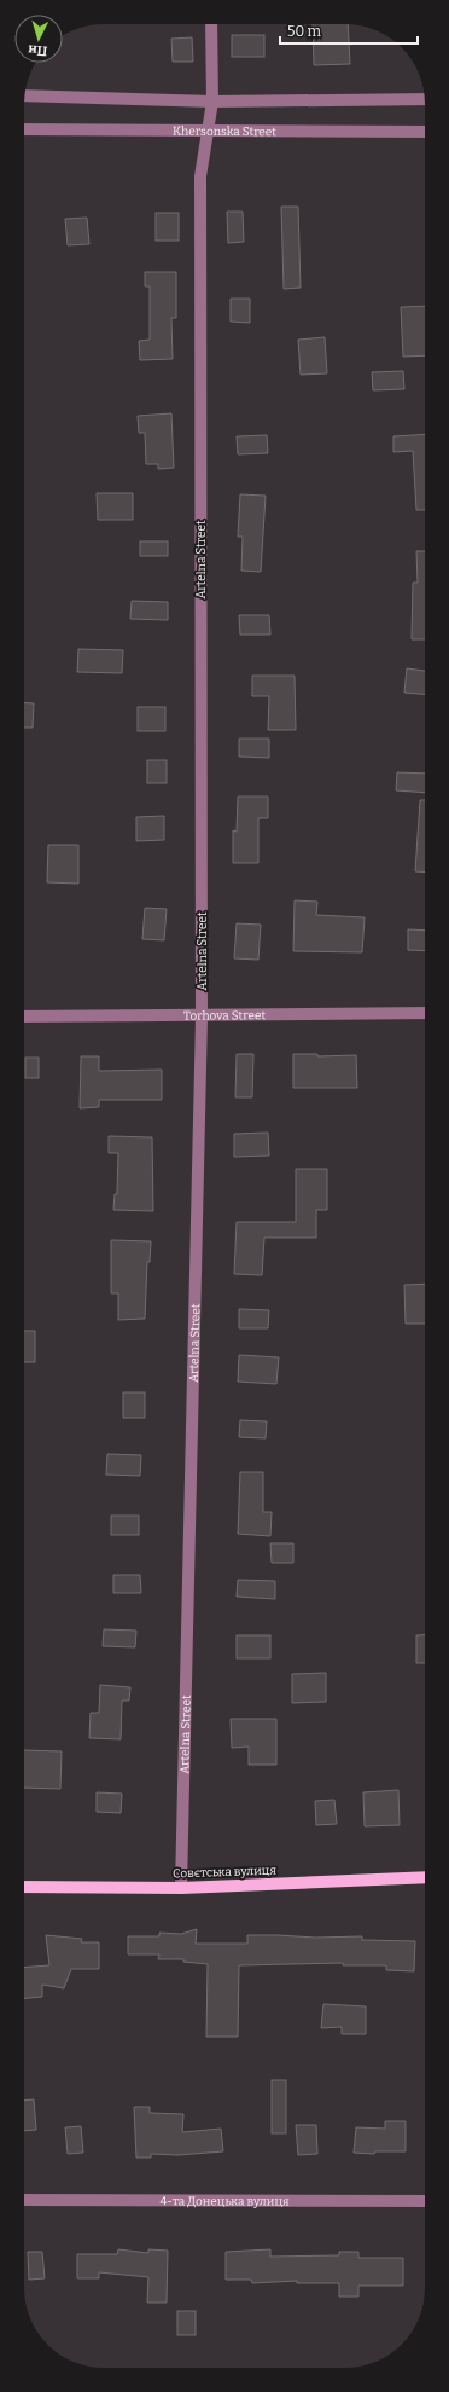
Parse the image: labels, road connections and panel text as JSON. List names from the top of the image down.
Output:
{
  "streets": {
    "main road": ["Совєтська вулиця"],
    "street": [
      "Khersonska Street",
      "Artelna Street",
      "Torhova Street",
      "4-та Донецька вулиця"
    ]
  },
  "crossings": [
    ["Khersonska Street", "Artelna Street"],
    ["Artelna Street", "Torhova Street"],
    ["Artelna Street", "Совєтська вулиця"]
  ],
  "scale_bar": "50 m",
  "north": "bottom"
}
